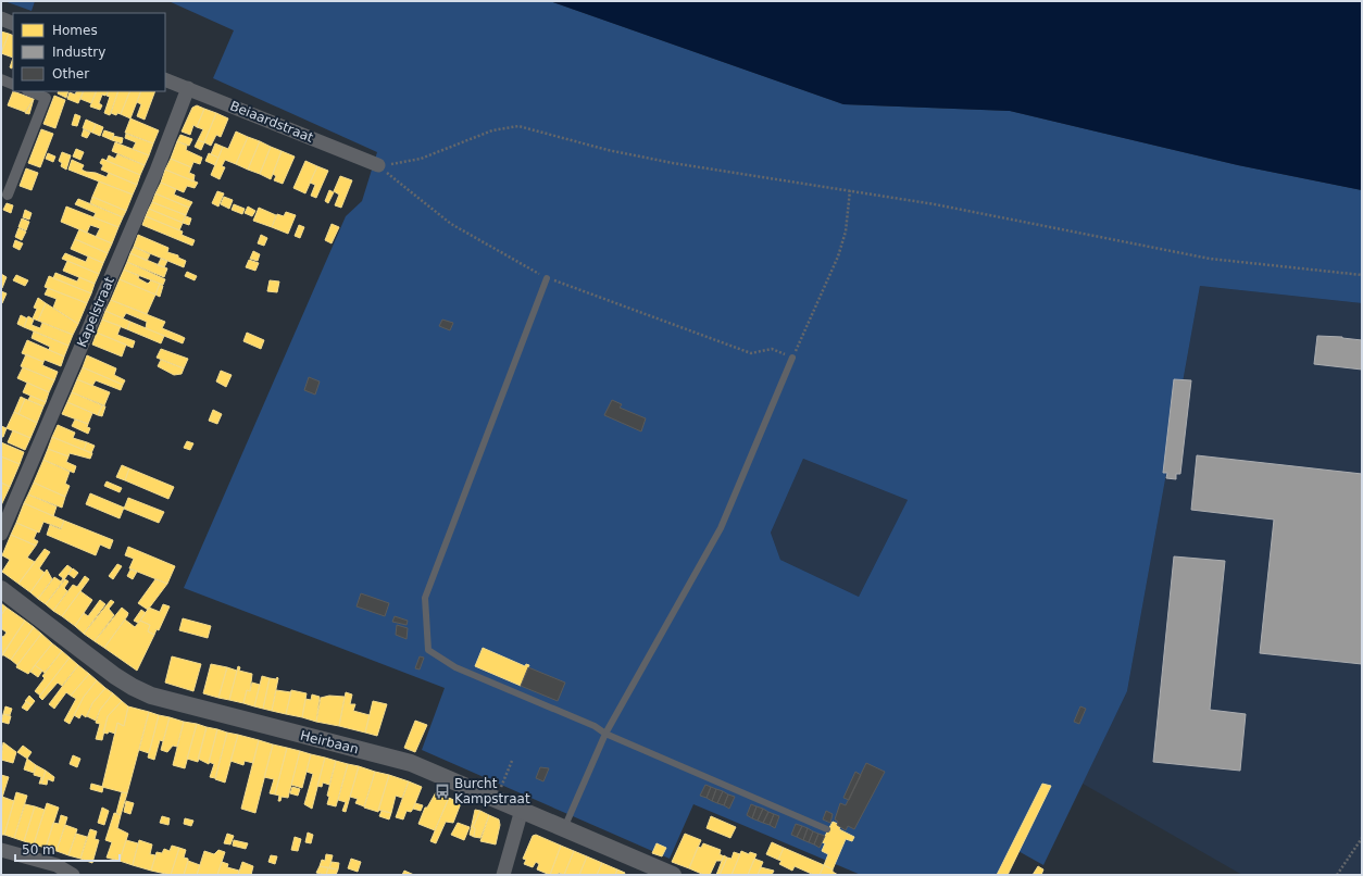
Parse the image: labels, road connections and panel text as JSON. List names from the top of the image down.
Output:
{
  "streets": {
    "street": ["Beiaardstraat", "Kapelstraat", "Heirbaan"]
  },
  "crossings": [
    ["Beiaardstraat", "Kapelstraat"]
  ],
  "places": {
    "bus stop": ["Burcht Kampstraat"]
  },
  "legend": ["Homes", "Industry", "Other"],
  "scale_bar": "50 m"
}
